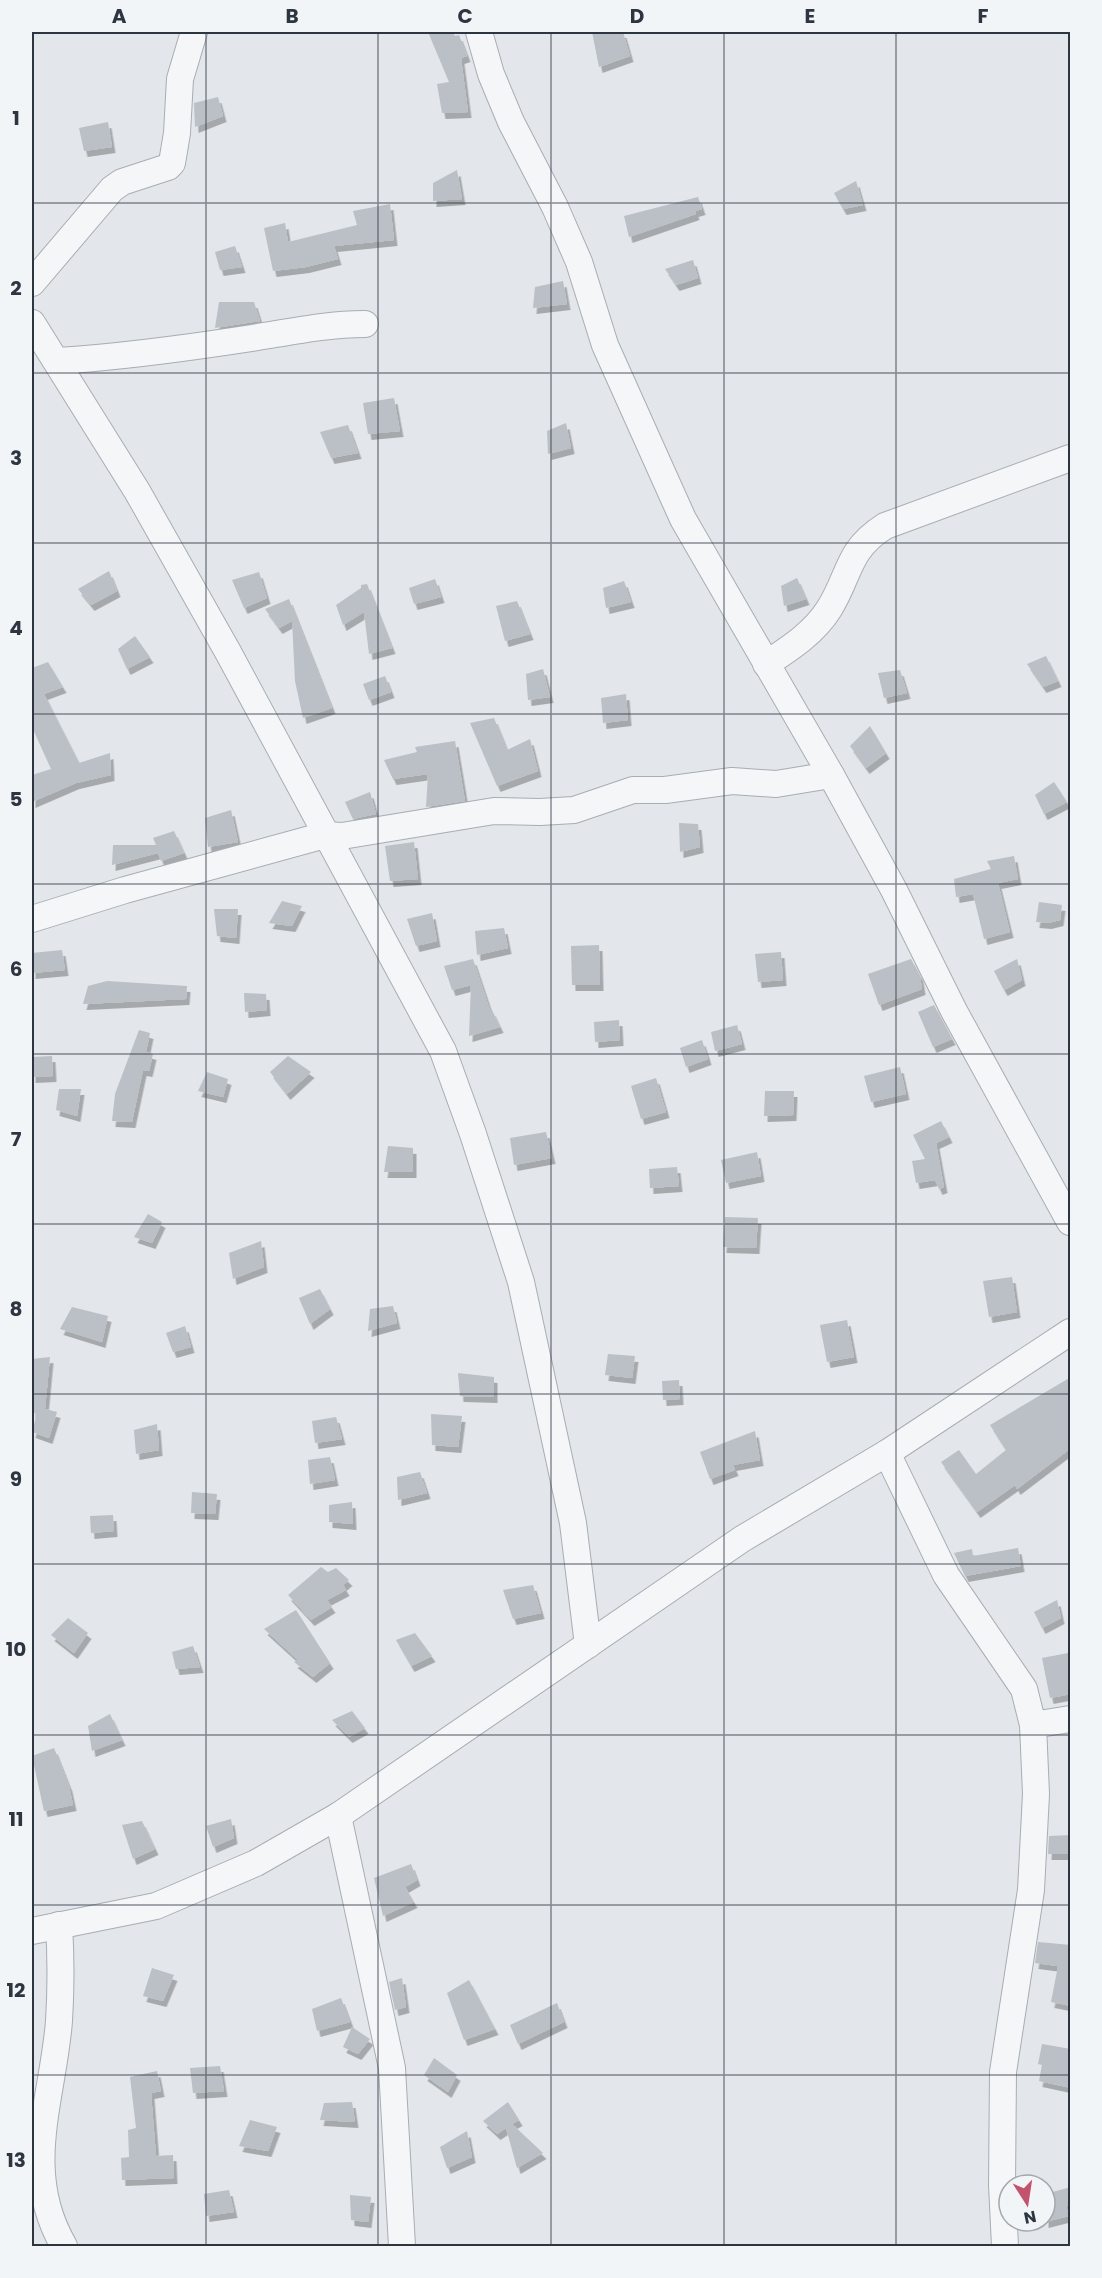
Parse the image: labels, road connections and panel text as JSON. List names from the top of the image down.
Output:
{
  "north": "bottom",
  "grid": {
    "columns": [
      "A",
      "B",
      "C",
      "D",
      "E",
      "F"
    ],
    "rows": [
      "1",
      "2",
      "3",
      "4",
      "5",
      "6",
      "7",
      "8",
      "9",
      "10",
      "11",
      "12",
      "13"
    ]
  }
}
